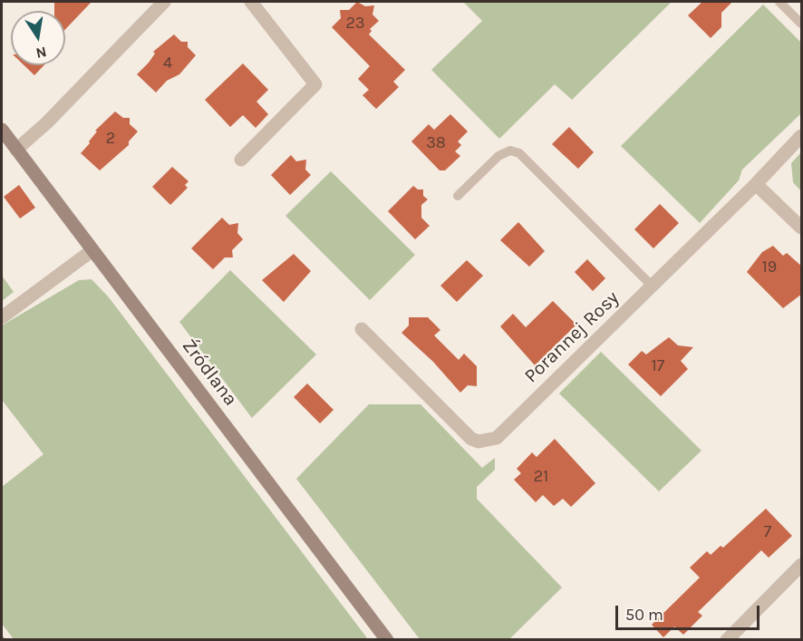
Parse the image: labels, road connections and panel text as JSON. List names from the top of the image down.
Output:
{
  "streets": {
    "main road": ["Źródlana"],
    "street": ["Porannej Rosy"]
  },
  "house_numbers": [
    "23",
    "4",
    "2",
    "38",
    "19",
    "17",
    "21",
    "7"
  ],
  "scale_bar": "50 m",
  "north": "bottom"
}
